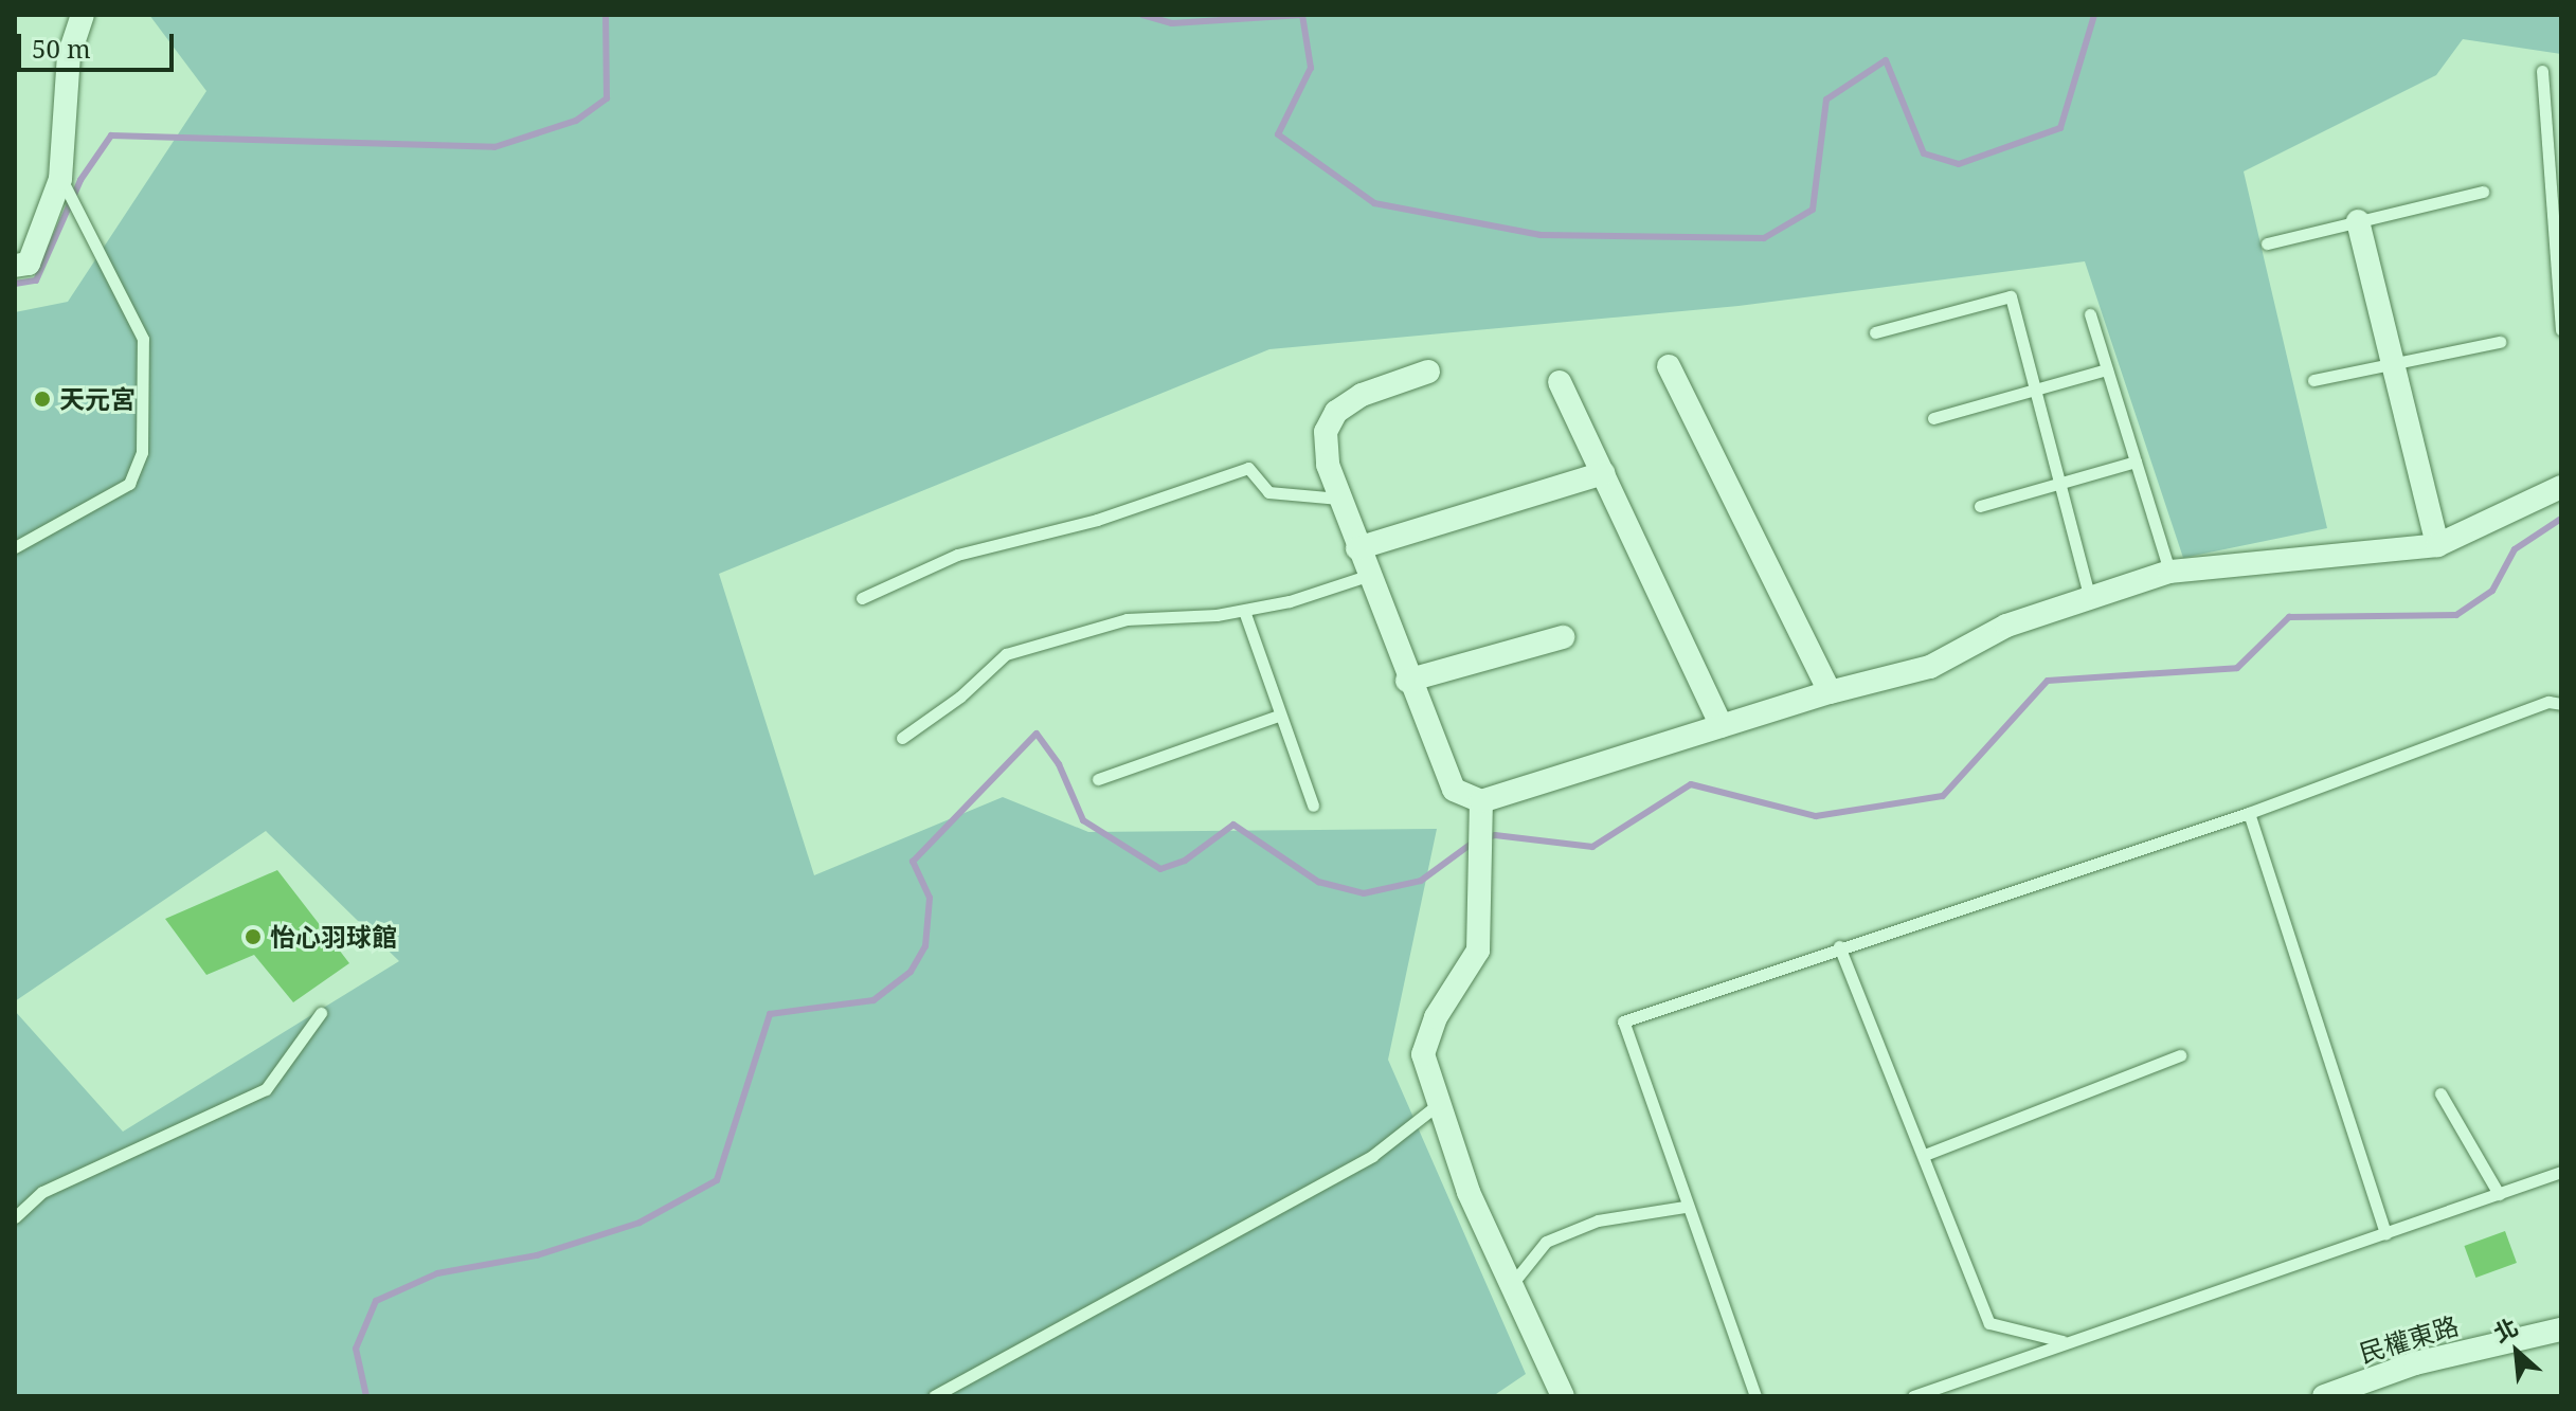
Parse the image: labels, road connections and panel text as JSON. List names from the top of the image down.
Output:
{
  "streets": {
    "street": ["民權東路"]
  },
  "places": ["天元宮", "怡心羽球館"],
  "scale_bar": "50 m",
  "north": "top left"
}
